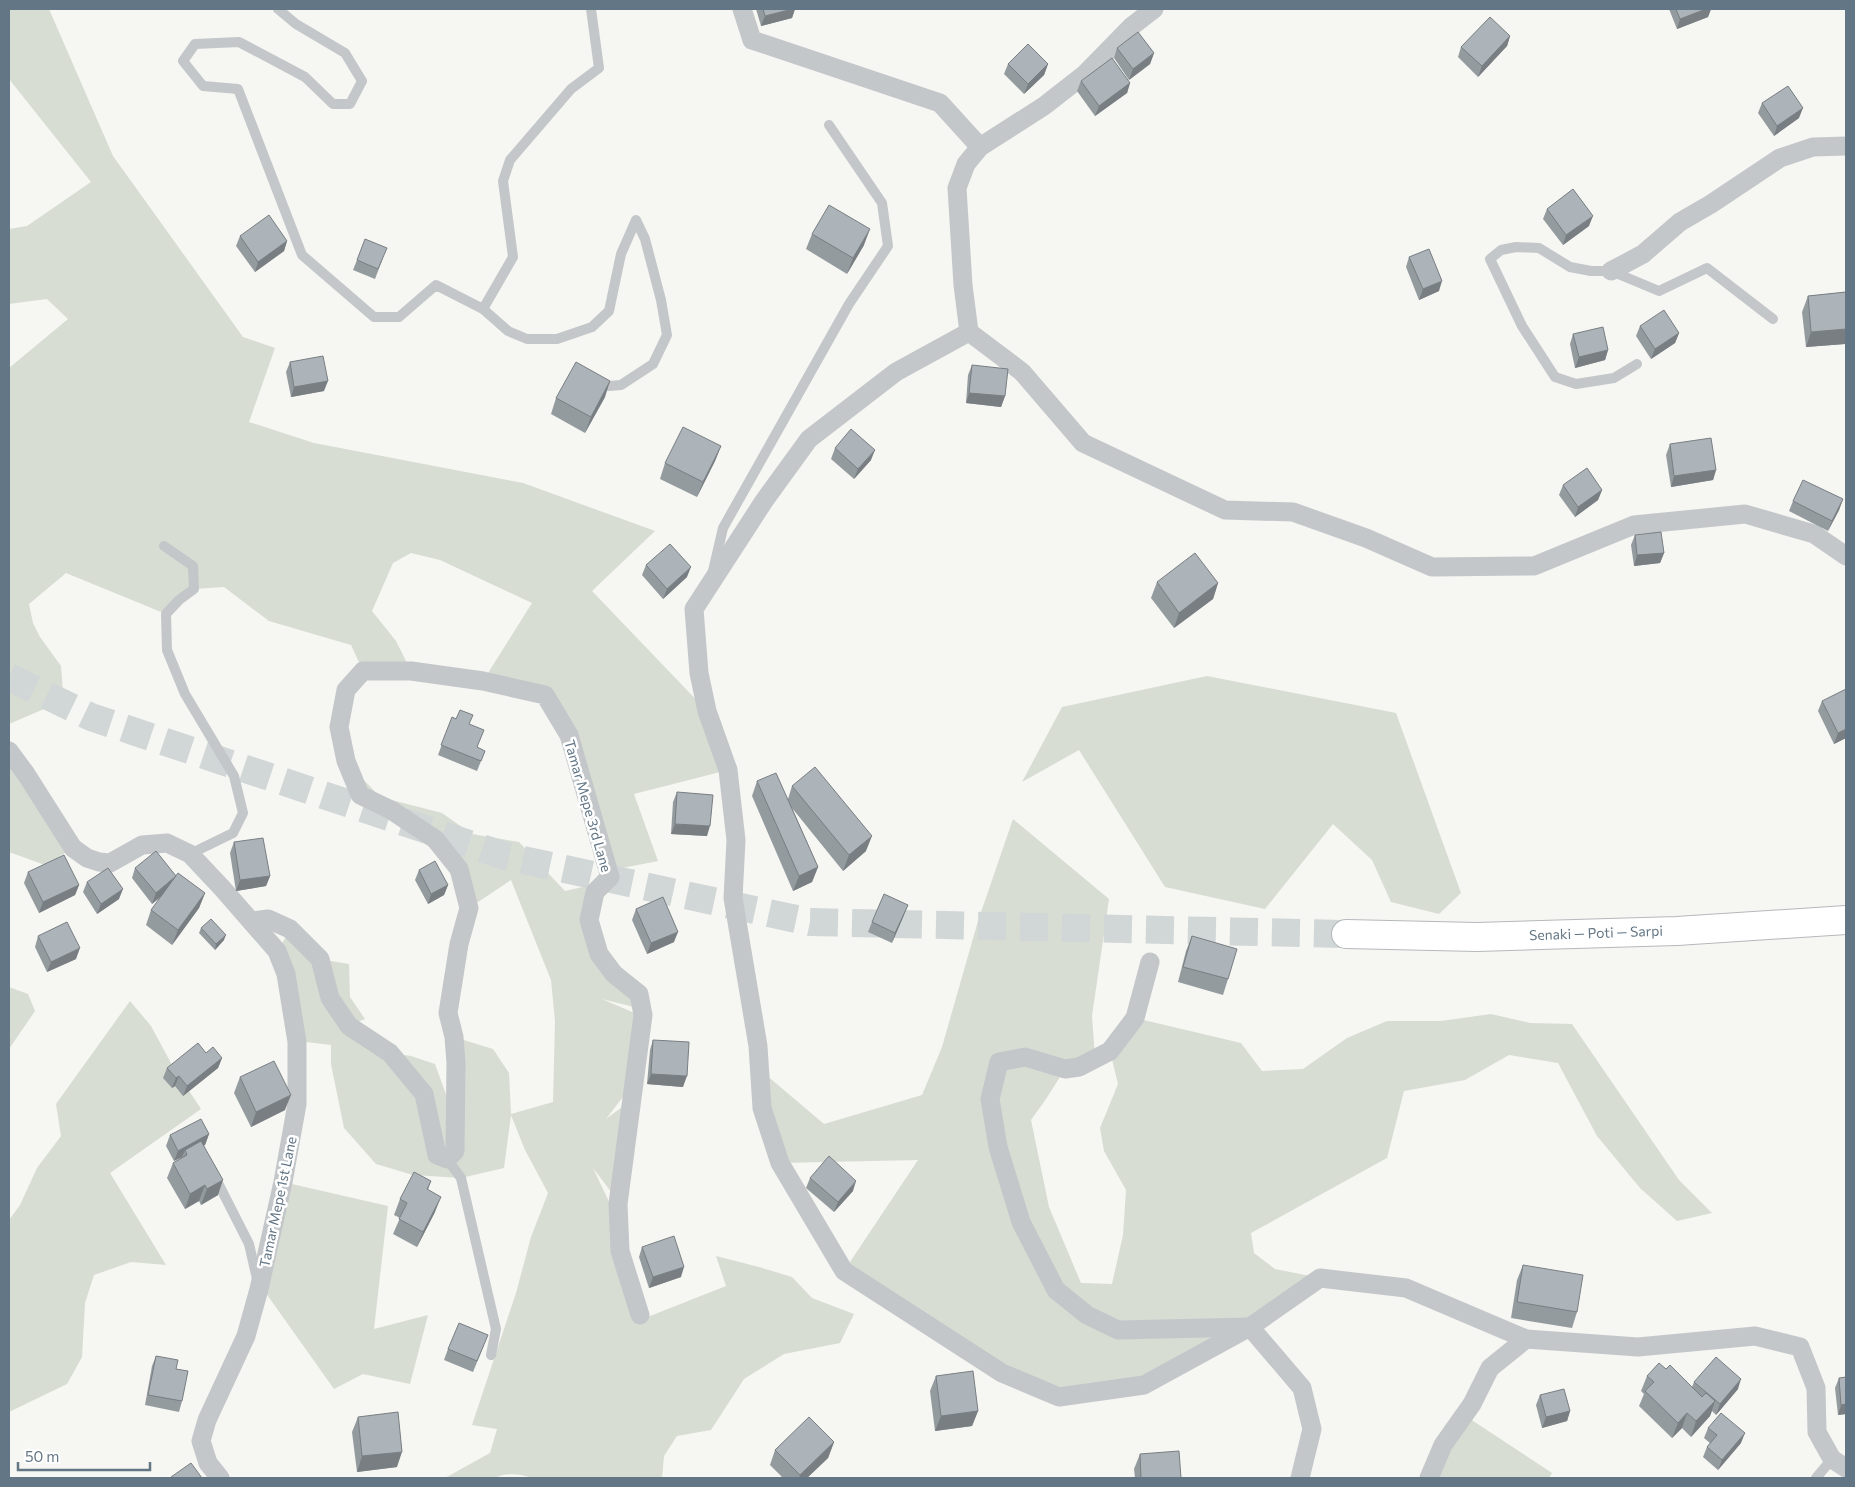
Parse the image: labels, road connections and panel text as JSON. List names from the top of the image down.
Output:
{
  "streets": {
    "highway": ["Senaki — Poti — Sarpi"],
    "street": ["Tamar Mepe 3rd Lane", "Tamar Mepe 1st Lane"]
  },
  "scale_bar": "50 m"
}
